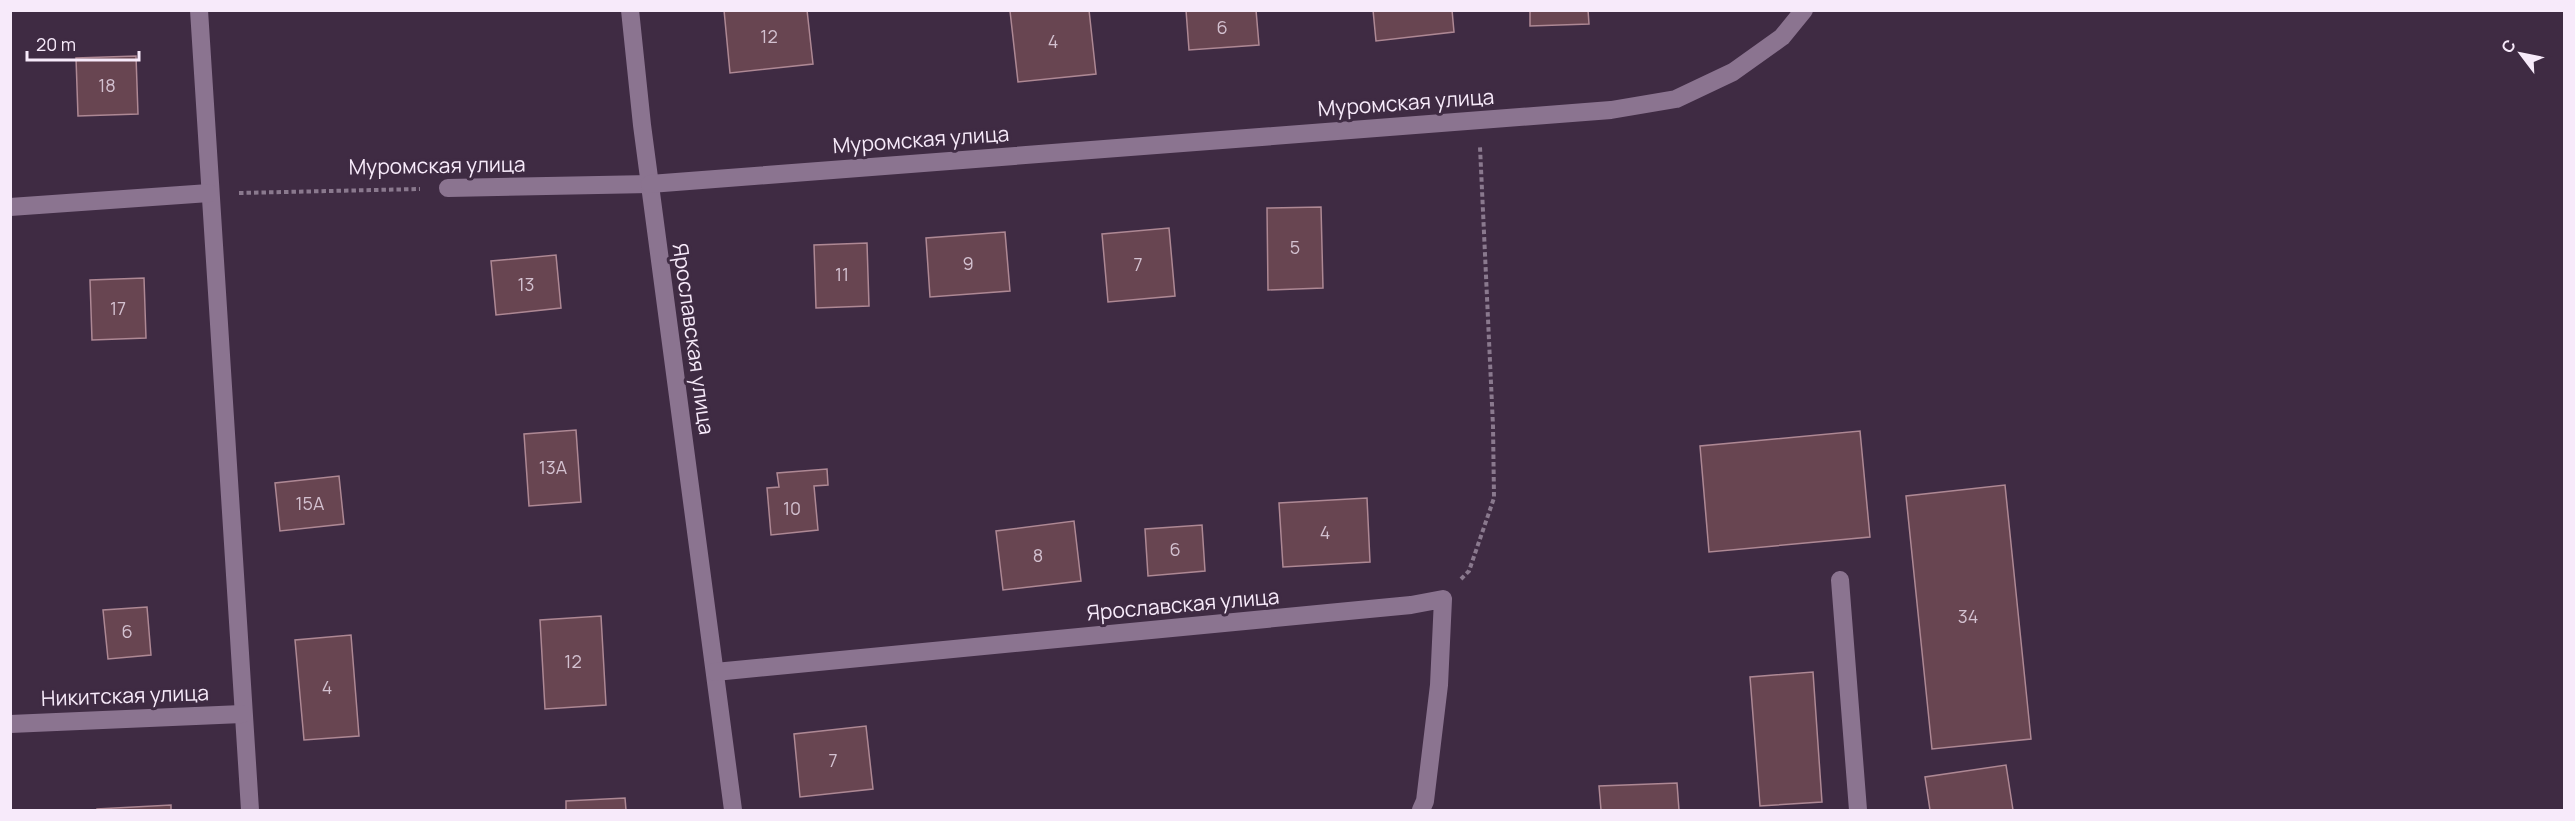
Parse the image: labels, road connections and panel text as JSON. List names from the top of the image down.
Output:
{
  "streets": {
    "street": ["Муромская улица", "Ярославская улица", "Никитская улица"]
  },
  "crossings": [
    ["Муромская улица", "Ярославская улица"]
  ],
  "house_numbers": [
    "6",
    "12",
    "4",
    "18",
    "5",
    "9",
    "7",
    "11",
    "13",
    "17",
    "13А",
    "15А",
    "10",
    "4",
    "6",
    "8",
    "34",
    "6",
    "12",
    "4",
    "7"
  ],
  "scale_bar": "20 m",
  "north": "top left"
}
